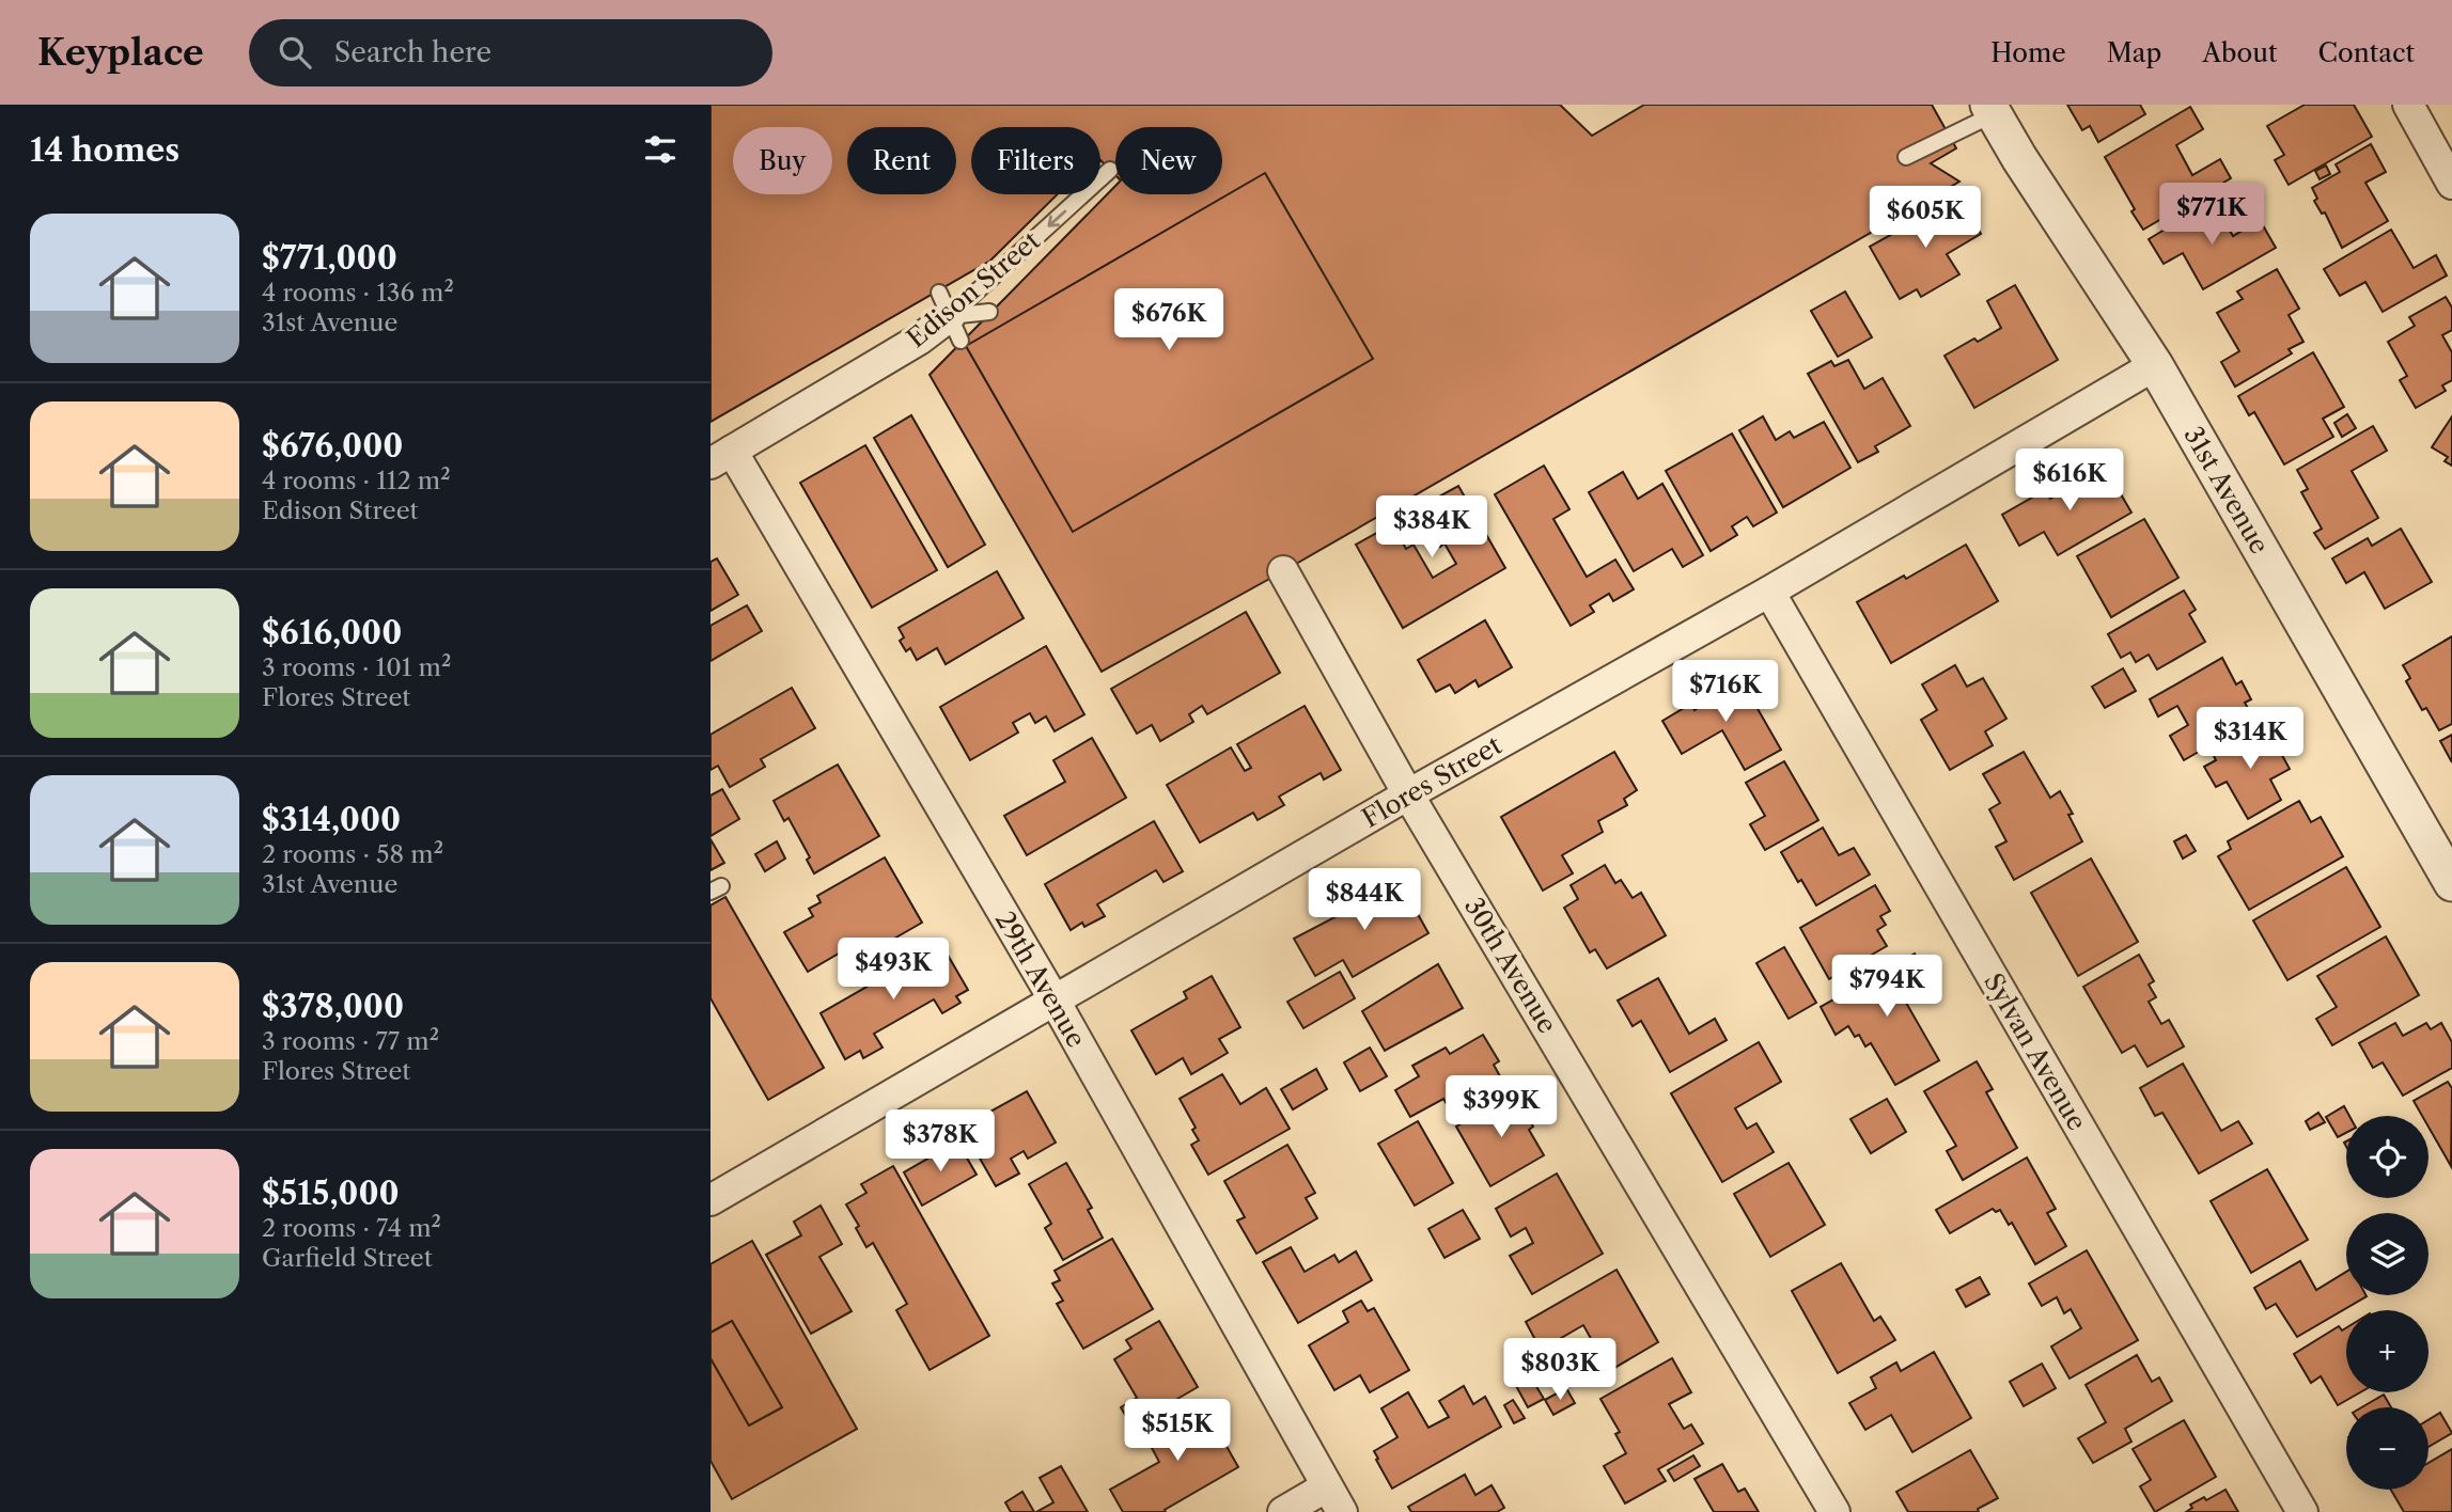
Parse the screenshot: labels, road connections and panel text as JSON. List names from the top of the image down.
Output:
{
  "streets": {
    "street": [
      "Edison Street",
      "31st Avenue",
      "Flores Street",
      "30th Avenue",
      "29th Avenue",
      "Sylvan Avenue"
    ]
  },
  "crossings": [
    ["Edison Street", "29th Avenue"],
    ["31st Avenue", "Flores Street"],
    ["Flores Street", "30th Avenue"],
    ["Flores Street", "29th Avenue"],
    ["Flores Street", "Sylvan Avenue"]
  ],
  "one_way": ["Edison Street"],
  "page": {
    "header": "Keyplace",
    "search": "Search here",
    "nav": [
      "Home",
      "Map",
      "About",
      "Contact"
    ],
    "heading": "14 homes",
    "chip": [
      "Buy",
      "Rent",
      "Filters",
      "New"
    ],
    "price": [
      "$771K",
      "$605K",
      "$676K",
      "$616K",
      "$384K",
      "$716K",
      "$314K",
      "$844K",
      "$493K",
      "$794K",
      "$399K",
      "$378K",
      "$803K",
      "$515K"
    ],
    "list": [
      {
        "name": "$771,000",
        "note": "4 rooms · 136 m² · 31st Avenue"
      },
      {
        "name": "$676,000",
        "note": "4 rooms · 112 m² · Edison Street"
      },
      {
        "name": "$616,000",
        "note": "3 rooms · 101 m² · Flores Street"
      },
      {
        "name": "$314,000",
        "note": "2 rooms · 58 m² · 31st Avenue"
      },
      {
        "name": "$378,000",
        "note": "3 rooms · 77 m² · Flores Street"
      },
      {
        "name": "$515,000",
        "note": "2 rooms · 74 m² · Garfield Street"
      }
    ],
    "map_buttons": ["+", "−"]
  }
}
